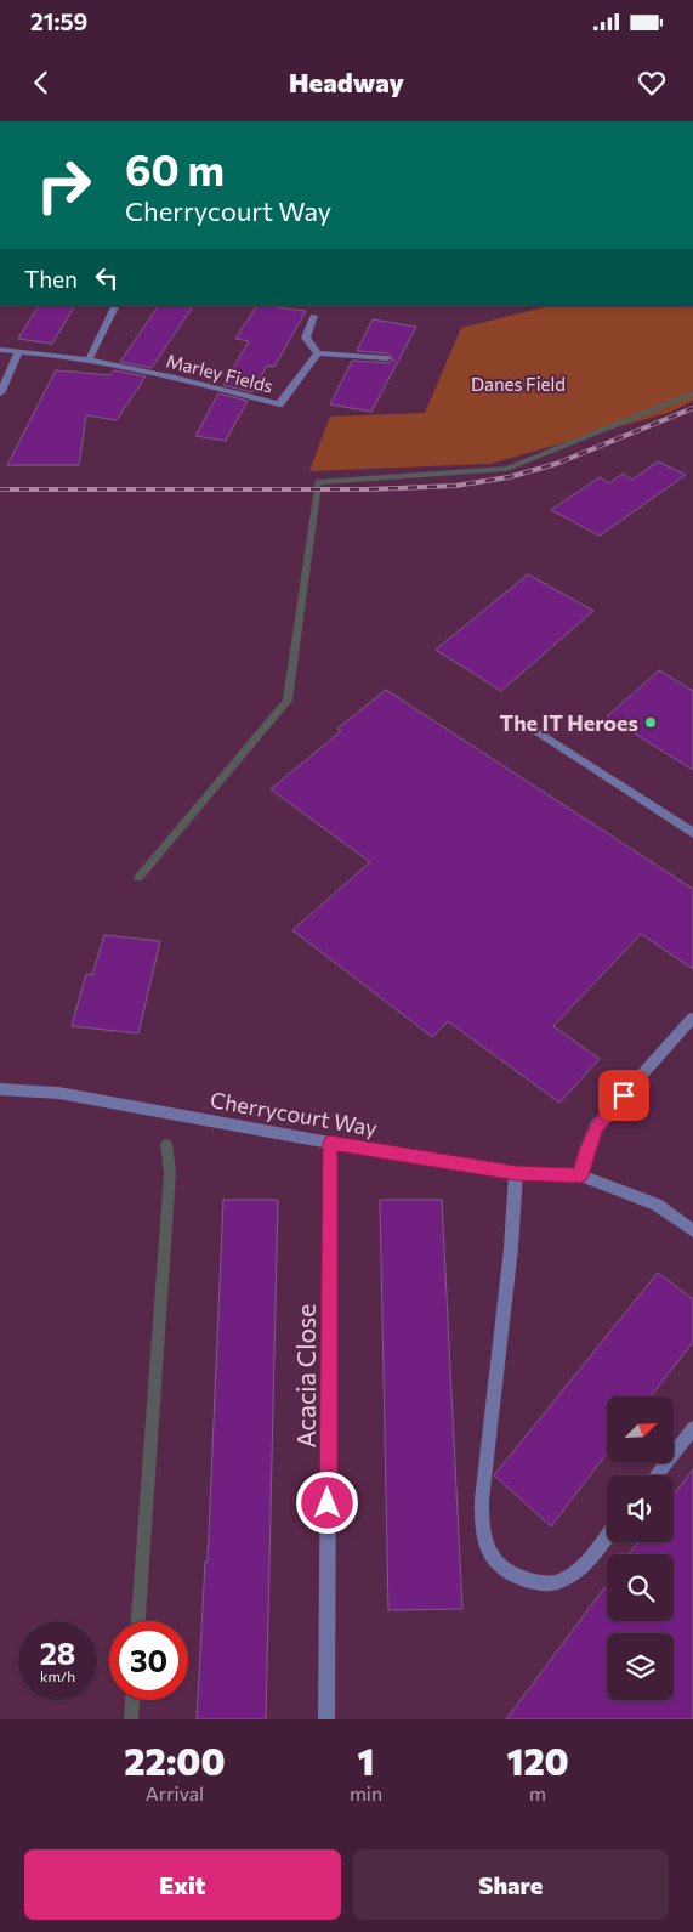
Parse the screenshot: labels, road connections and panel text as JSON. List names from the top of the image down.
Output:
{
  "streets": {
    "street": ["Marley Fields", "Cherrycourt Way", "Acacia Close"]
  },
  "crossings": [
    ["Cherrycourt Way", "Acacia Close"]
  ],
  "parks": ["Danes Field"],
  "places": ["The IT Heroes"],
  "north": "top right",
  "page": {
    "status": "21:59",
    "header": "Headway",
    "turn": ["60 m", "Cherrycourt Way"],
    "then": "Then",
    "speed": "28 km/h",
    "limit": "30",
    "eta": [
      "22:00",
      "Arrival",
      "1",
      "min",
      "120",
      "m"
    ],
    "buttons": ["Exit", "Share"]
  }
}
